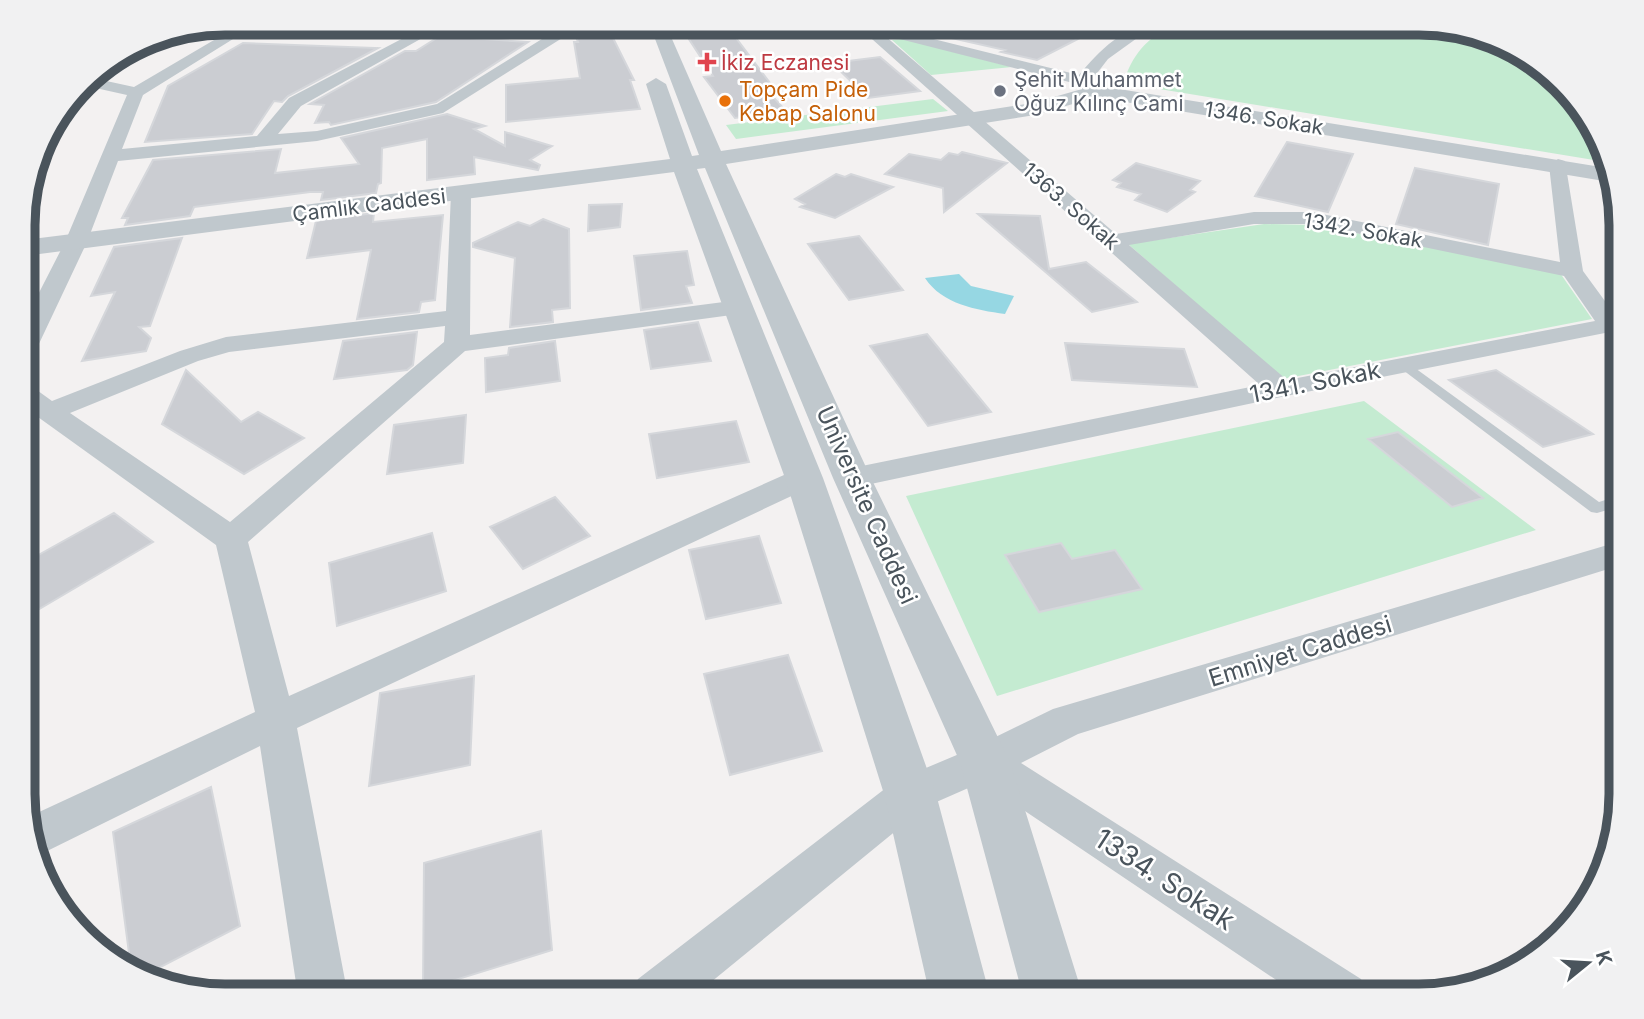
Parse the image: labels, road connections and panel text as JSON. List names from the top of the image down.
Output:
{
  "streets": {
    "street": [
      "1346. Sokak",
      "Çamlık Caddesi",
      "1363. Sokak",
      "1342. Sokak",
      "1341. Sokak",
      "Universite Caddesi",
      "Emniyet Caddesi",
      "1334. Sokak"
    ]
  },
  "crossings": [
    ["1346. Sokak", "Çamlık Caddesi"],
    ["1346. Sokak", "1363. Sokak"],
    ["1346. Sokak", "1341. Sokak"],
    ["1346. Sokak", "Universite Caddesi"],
    ["Çamlık Caddesi", "Universite Caddesi"],
    ["1363. Sokak", "1342. Sokak"],
    ["1363. Sokak", "1341. Sokak"],
    ["1342. Sokak", "1341. Sokak"],
    ["1341. Sokak", "Universite Caddesi"],
    ["Universite Caddesi", "Emniyet Caddesi"],
    ["Universite Caddesi", "1334. Sokak"],
    ["Emniyet Caddesi", "1334. Sokak"]
  ],
  "places": {
    "health": ["İkiz Eczanesi"],
    "other": ["Şehit Muhammet Oğuz Kılınç Cami", "Topçam Pide Kebap Salonu"]
  },
  "north": "right"
}
